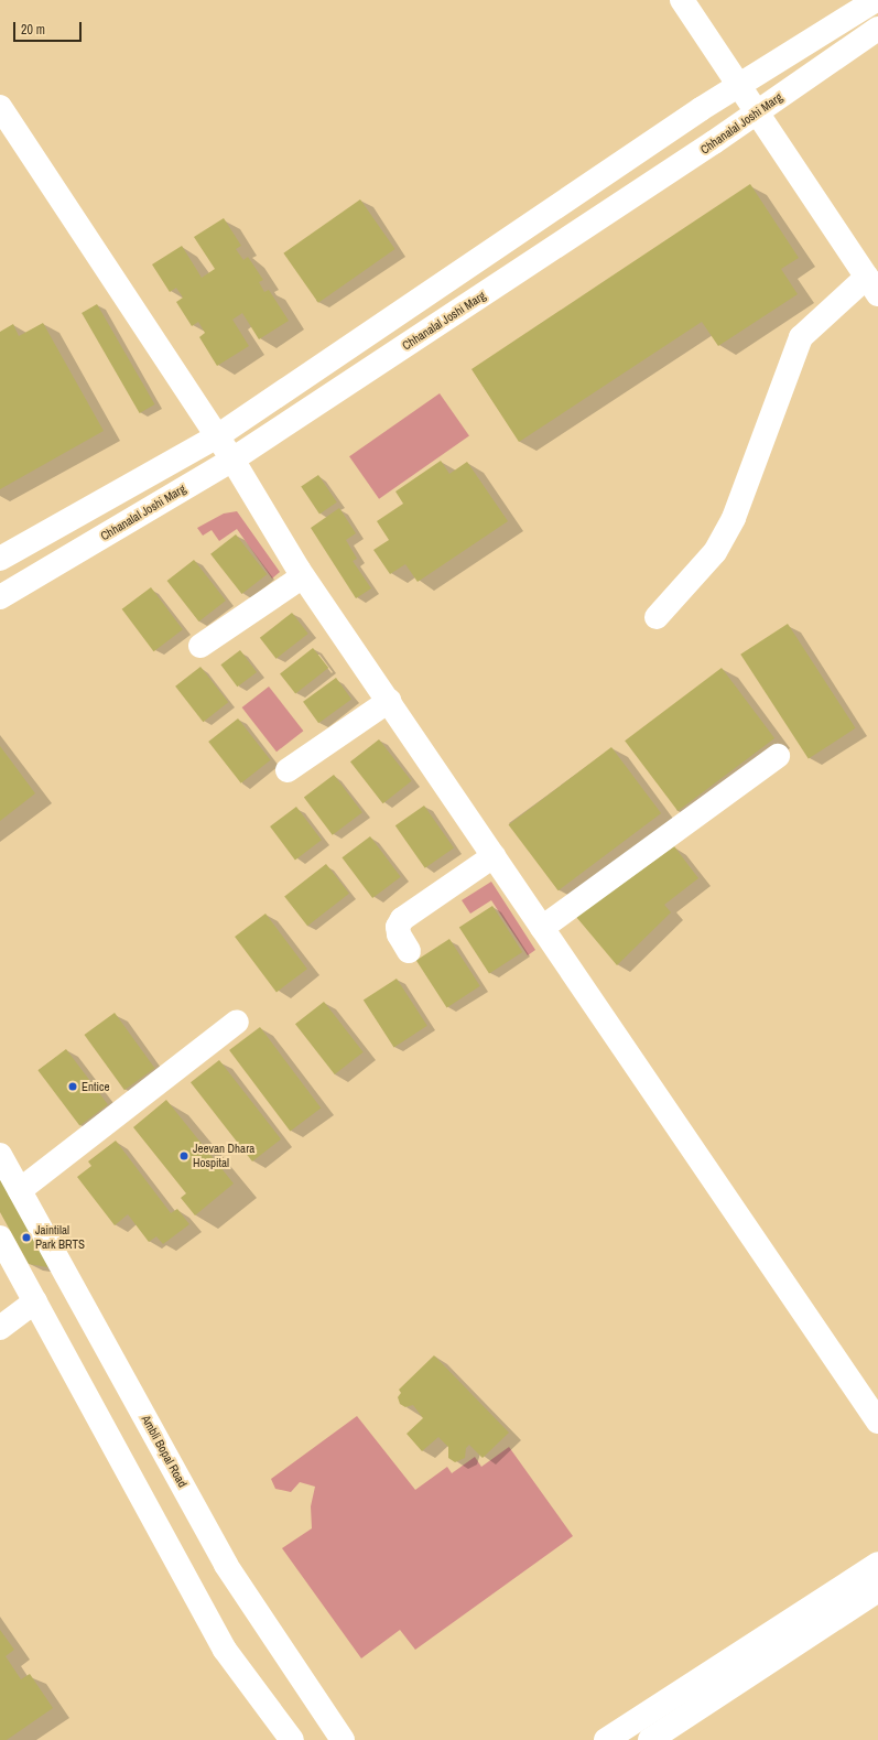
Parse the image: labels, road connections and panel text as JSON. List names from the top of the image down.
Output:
{
  "streets": {
    "street": ["Chhanalal Joshi Marg", "Ambli Bopal Road"]
  },
  "places": ["Entice", "Jeevan Dhara Hospital", "Jaintilal Park BRTS"],
  "scale_bar": "20 m"
}
